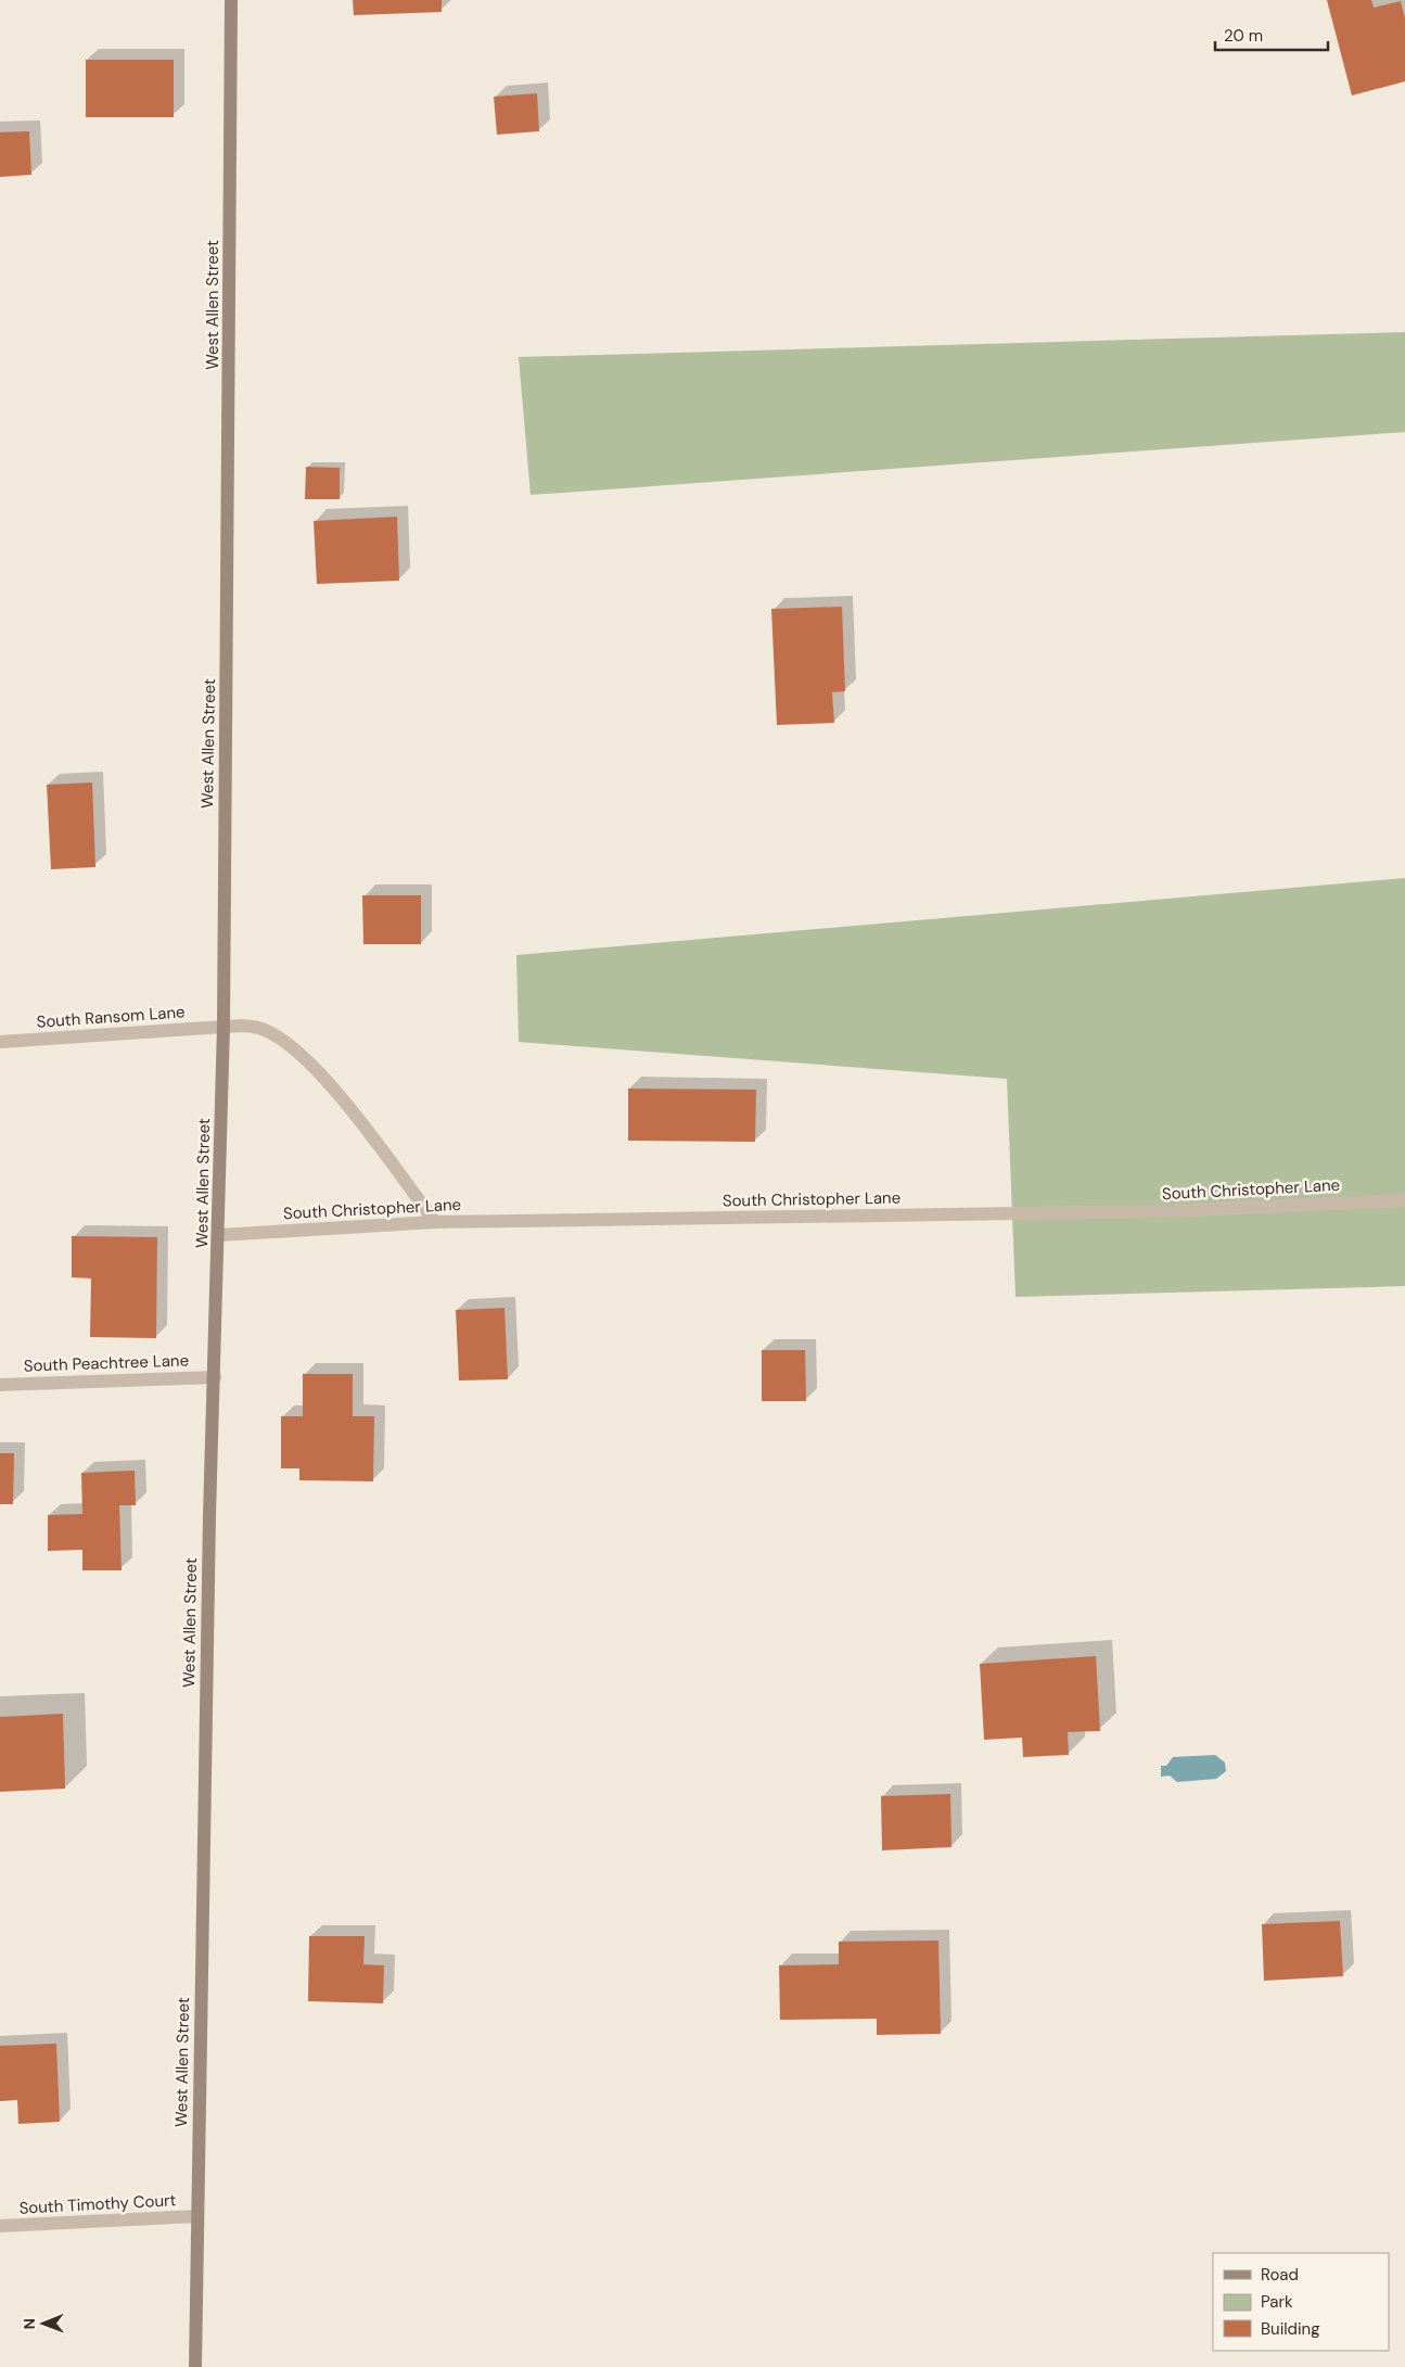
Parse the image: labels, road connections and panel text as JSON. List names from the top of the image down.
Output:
{
  "streets": {
    "street": [
      "West Allen Street",
      "South Ransom Lane",
      "South Christopher Lane",
      "South Peachtree Lane",
      "South Timothy Court"
    ]
  },
  "crossings": [
    ["West Allen Street", "South Ransom Lane"],
    ["West Allen Street", "South Christopher Lane"],
    ["West Allen Street", "South Peachtree Lane"],
    ["West Allen Street", "South Timothy Court"],
    ["South Ransom Lane", "South Christopher Lane"]
  ],
  "legend": ["Road", "Park", "Building"],
  "scale_bar": "20 m",
  "north": "left"
}
